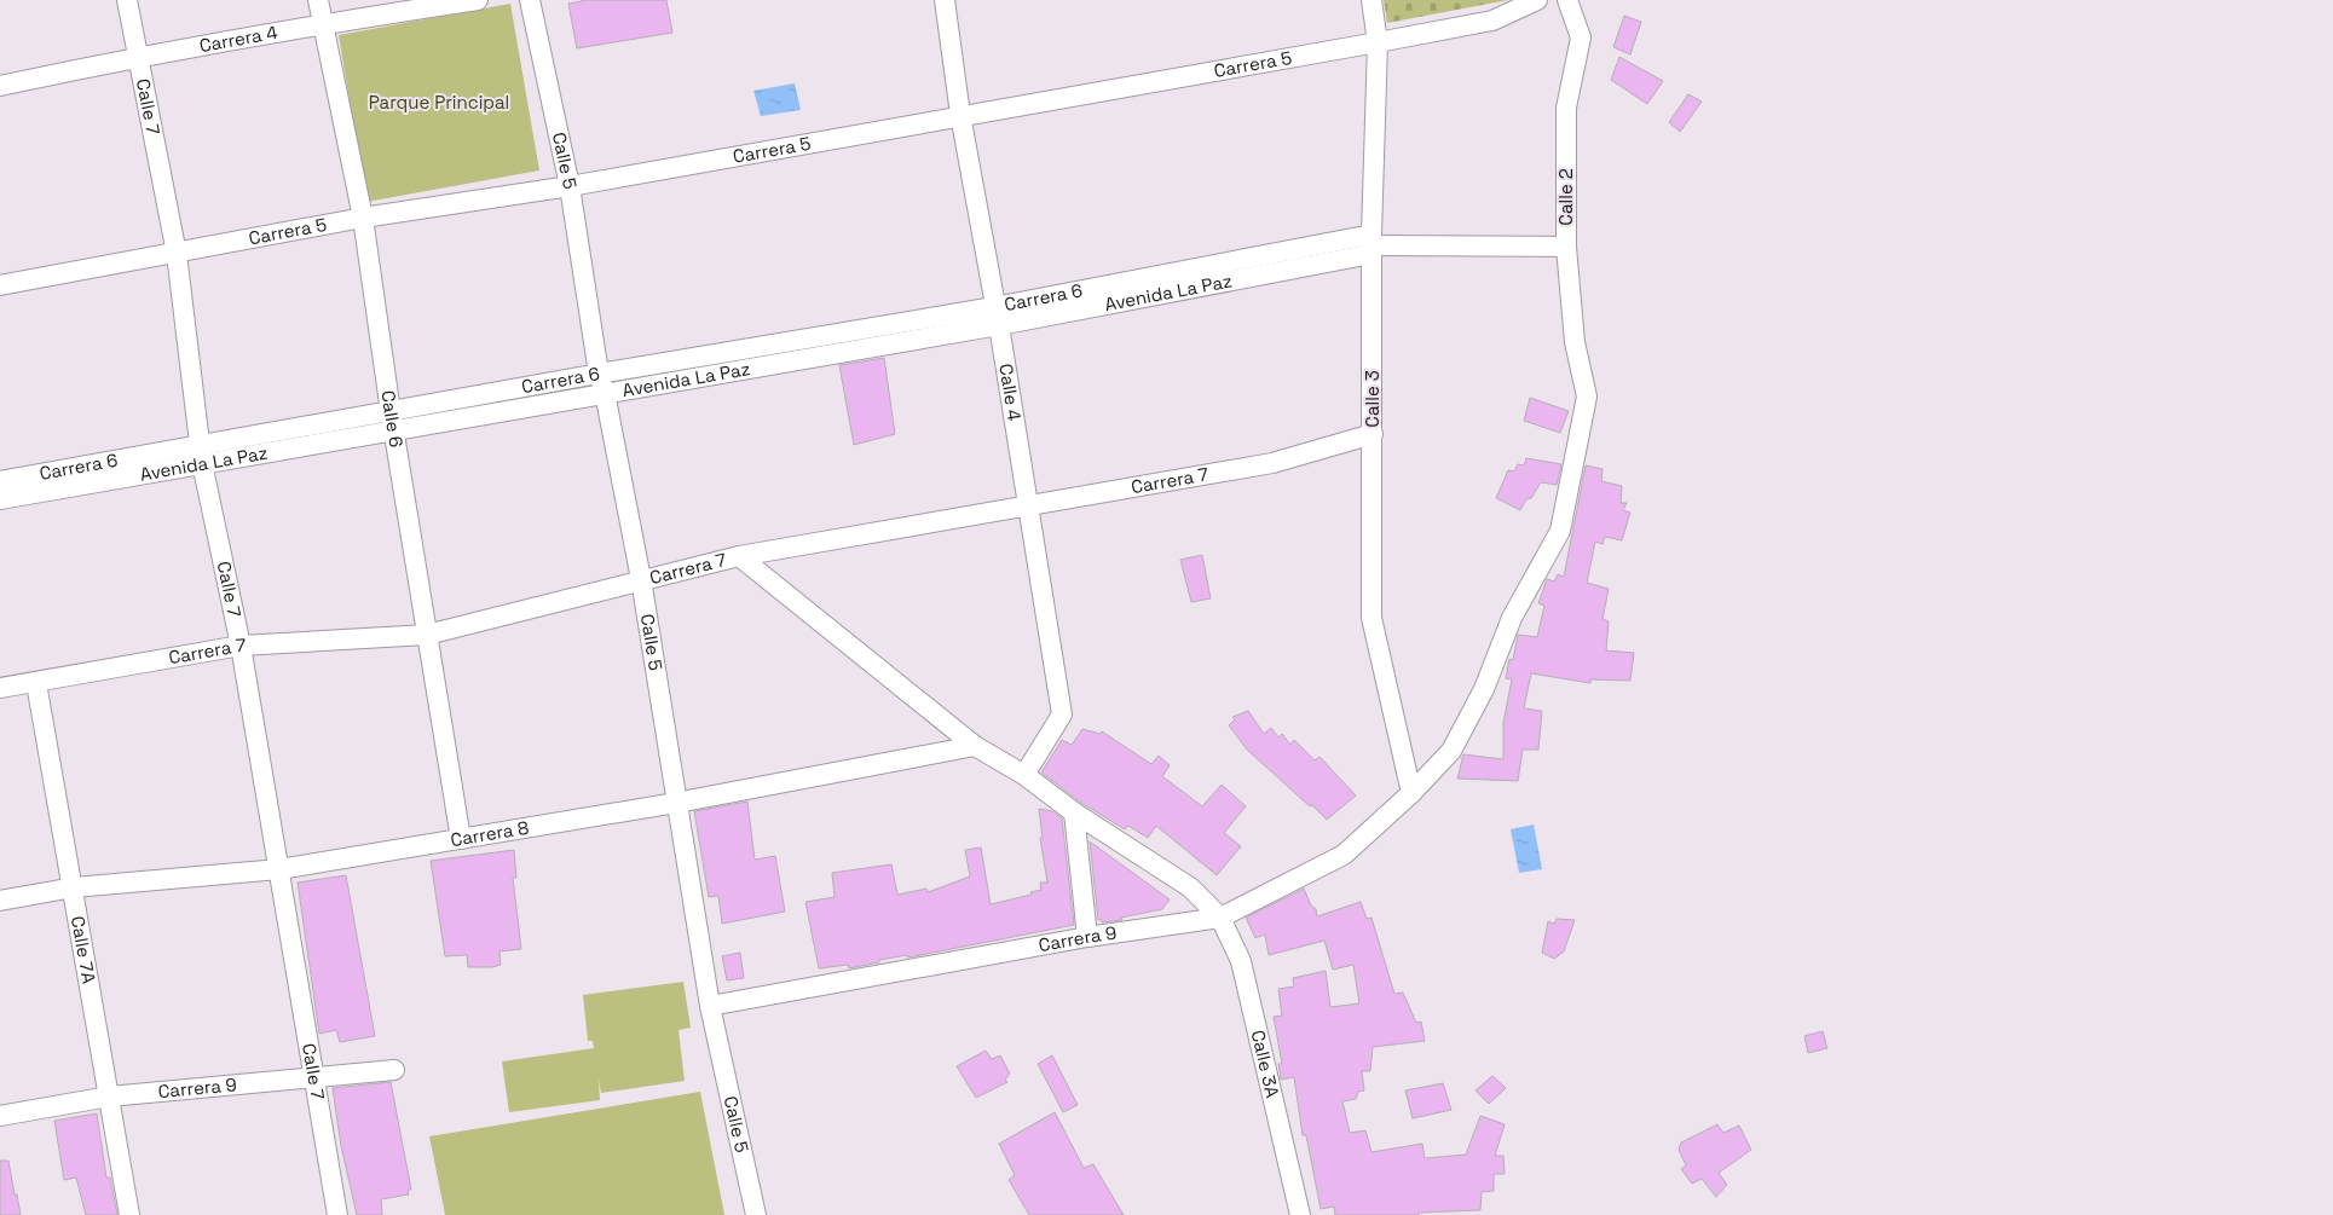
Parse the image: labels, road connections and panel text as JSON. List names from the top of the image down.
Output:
{
  "streets": {
    "street": [
      "Carrera 4",
      "Carrera 5",
      "Calle 7",
      "Calle 5",
      "Calle 2",
      "Avenida La Paz",
      "Carrera 6",
      "Calle 4",
      "Calle 3",
      "Calle 6",
      "Carrera 7",
      "Carrera 8",
      "Carrera 9",
      "Calle 7A",
      "Calle 3A"
    ]
  },
  "crossings": [
    ["Carrera 4", "Calle 7"],
    ["Carrera 4", "Calle 6"],
    ["Carrera 5", "Calle 7"],
    ["Carrera 5", "Calle 5"],
    ["Carrera 5", "Calle 4"],
    ["Carrera 5", "Calle 3"],
    ["Carrera 5", "Calle 6"],
    ["Calle 7", "Avenida La Paz"],
    ["Calle 7", "Carrera 6"],
    ["Calle 7", "Carrera 7"],
    ["Calle 7", "Carrera 8"],
    ["Calle 7", "Carrera 9"],
    ["Calle 5", "Carrera 6"],
    ["Calle 5", "Carrera 7"],
    ["Calle 5", "Carrera 8"],
    ["Calle 5", "Carrera 9"],
    ["Calle 2", "Carrera 6"],
    ["Calle 2", "Carrera 9"],
    ["Avenida La Paz", "Carrera 6"],
    ["Carrera 6", "Calle 4"],
    ["Carrera 6", "Calle 3"],
    ["Carrera 6", "Calle 6"],
    ["Calle 4", "Carrera 7"],
    ["Calle 4", "Calle 3A"],
    ["Calle 3", "Carrera 7"],
    ["Calle 3", "Carrera 9"],
    ["Calle 6", "Carrera 7"],
    ["Calle 6", "Carrera 8"],
    ["Carrera 7", "Calle 7A"],
    ["Carrera 7", "Calle 3A"],
    ["Carrera 8", "Calle 7A"],
    ["Carrera 8", "Calle 3A"],
    ["Carrera 9", "Calle 7A"],
    ["Carrera 9", "Calle 3A"]
  ],
  "parks": ["Parque Principal"]
}
